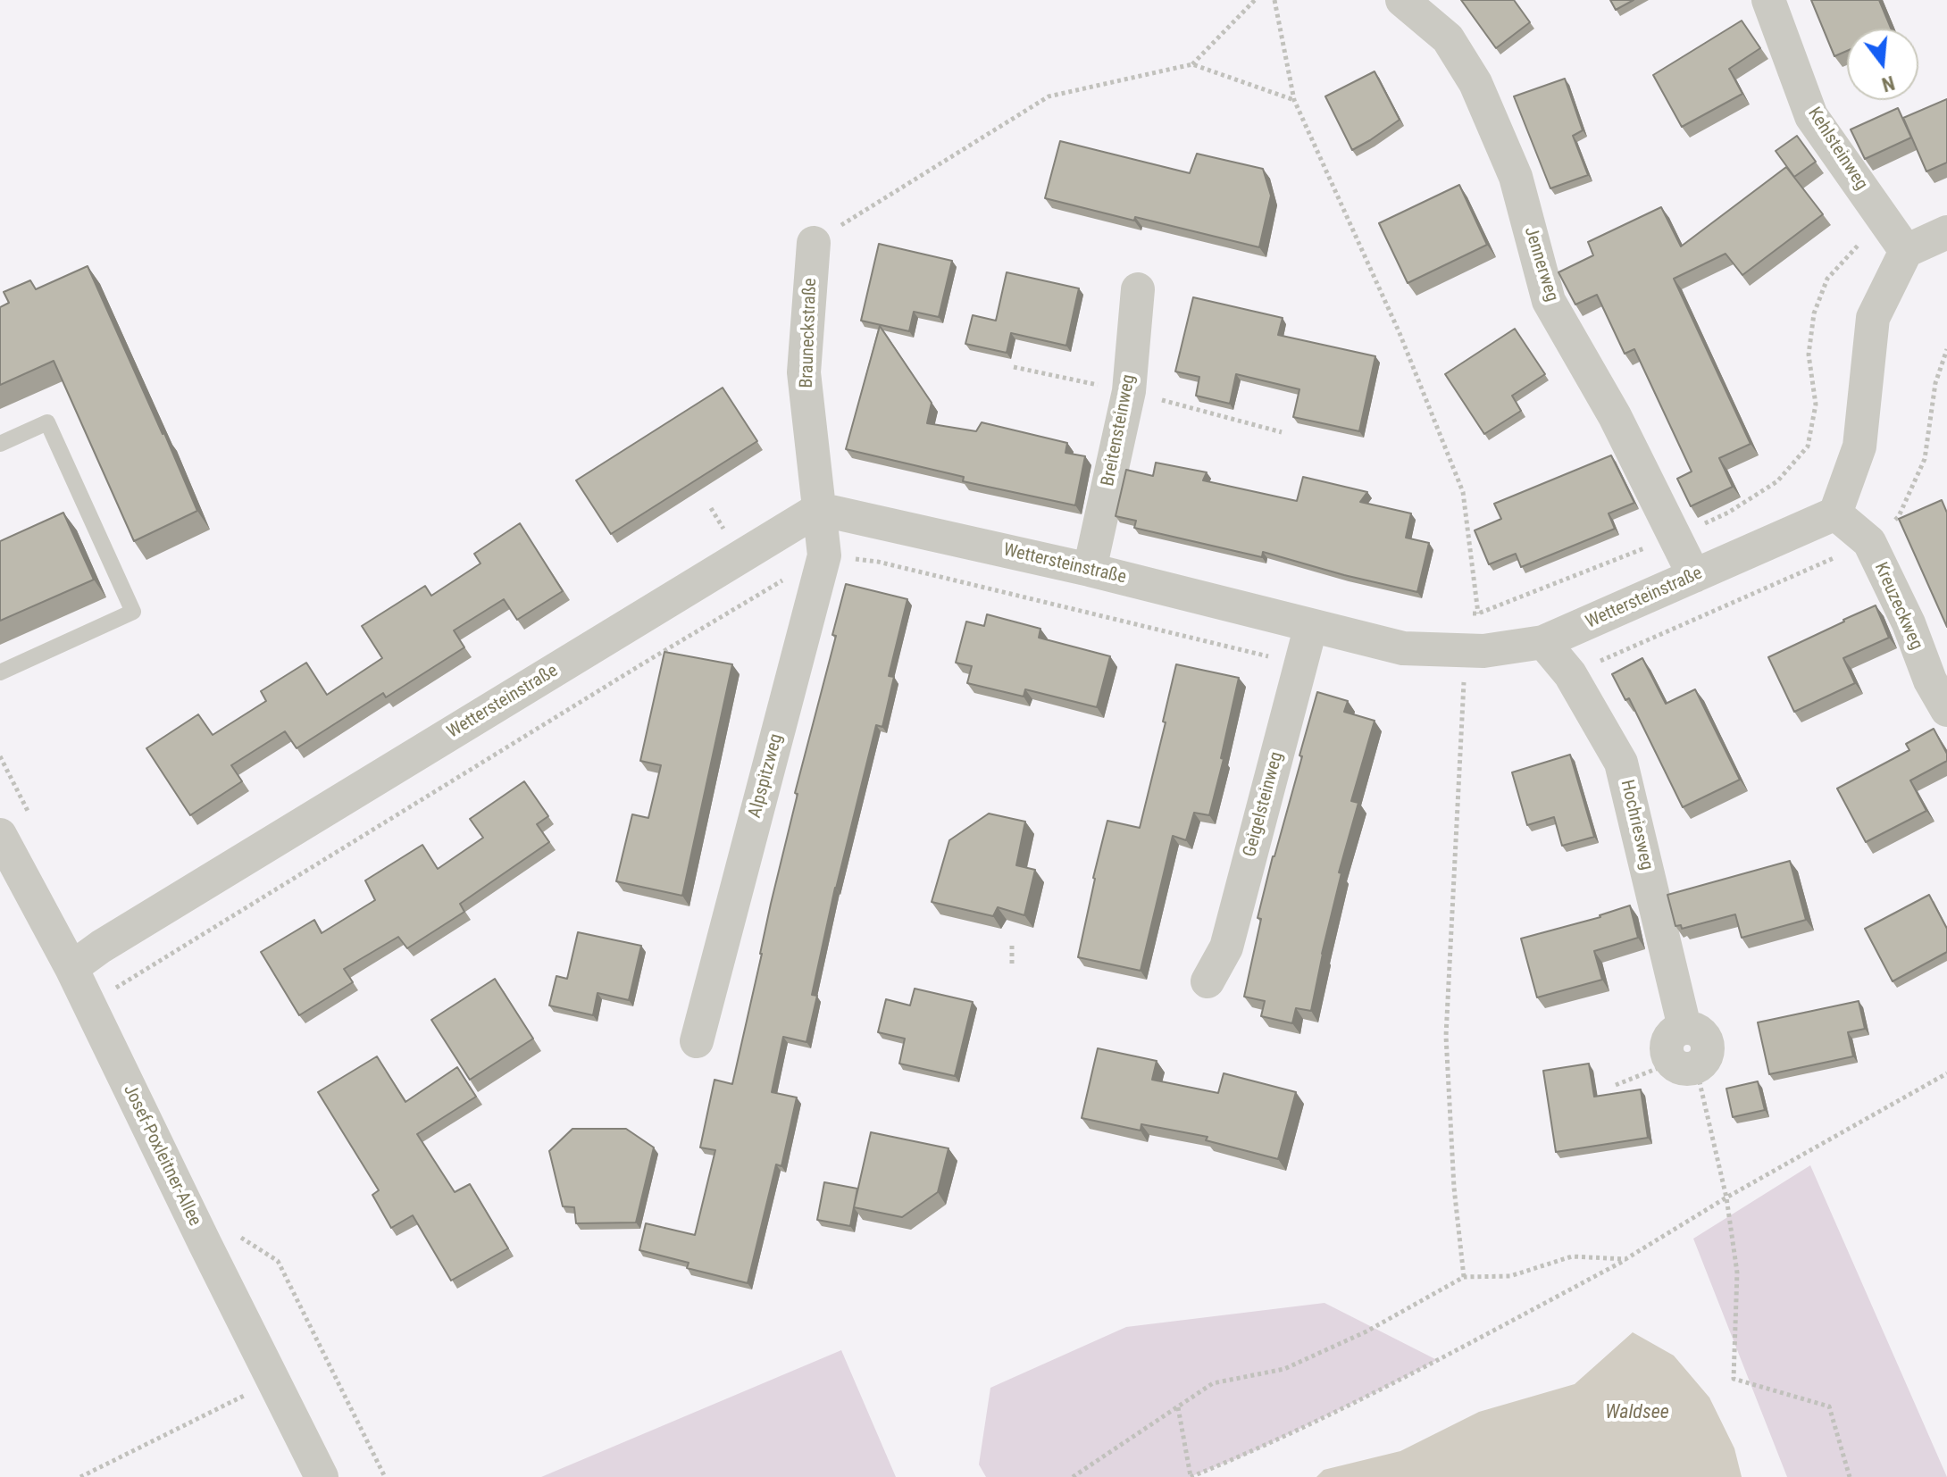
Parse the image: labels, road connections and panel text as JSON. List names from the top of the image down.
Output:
{
  "streets": {
    "street": [
      "Kehlsteinweg",
      "Jennerweg",
      "Brauneckstraße",
      "Breitensteinweg",
      "Wettersteinstraße",
      "Kreuzeckweg",
      "Alpspitzweg",
      "Geigelsteinweg",
      "Hochriesweg",
      "Josef-Poxleitner-Allee"
    ]
  },
  "crossings": [
    ["Jennerweg", "Wettersteinstraße"],
    ["Brauneckstraße", "Wettersteinstraße"],
    ["Brauneckstraße", "Alpspitzweg"],
    ["Breitensteinweg", "Wettersteinstraße"],
    ["Wettersteinstraße", "Kreuzeckweg"],
    ["Wettersteinstraße", "Alpspitzweg"],
    ["Wettersteinstraße", "Geigelsteinweg"],
    ["Wettersteinstraße", "Hochriesweg"],
    ["Wettersteinstraße", "Josef-Poxleitner-Allee"]
  ],
  "water": ["Waldsee"],
  "north": "bottom"
}
